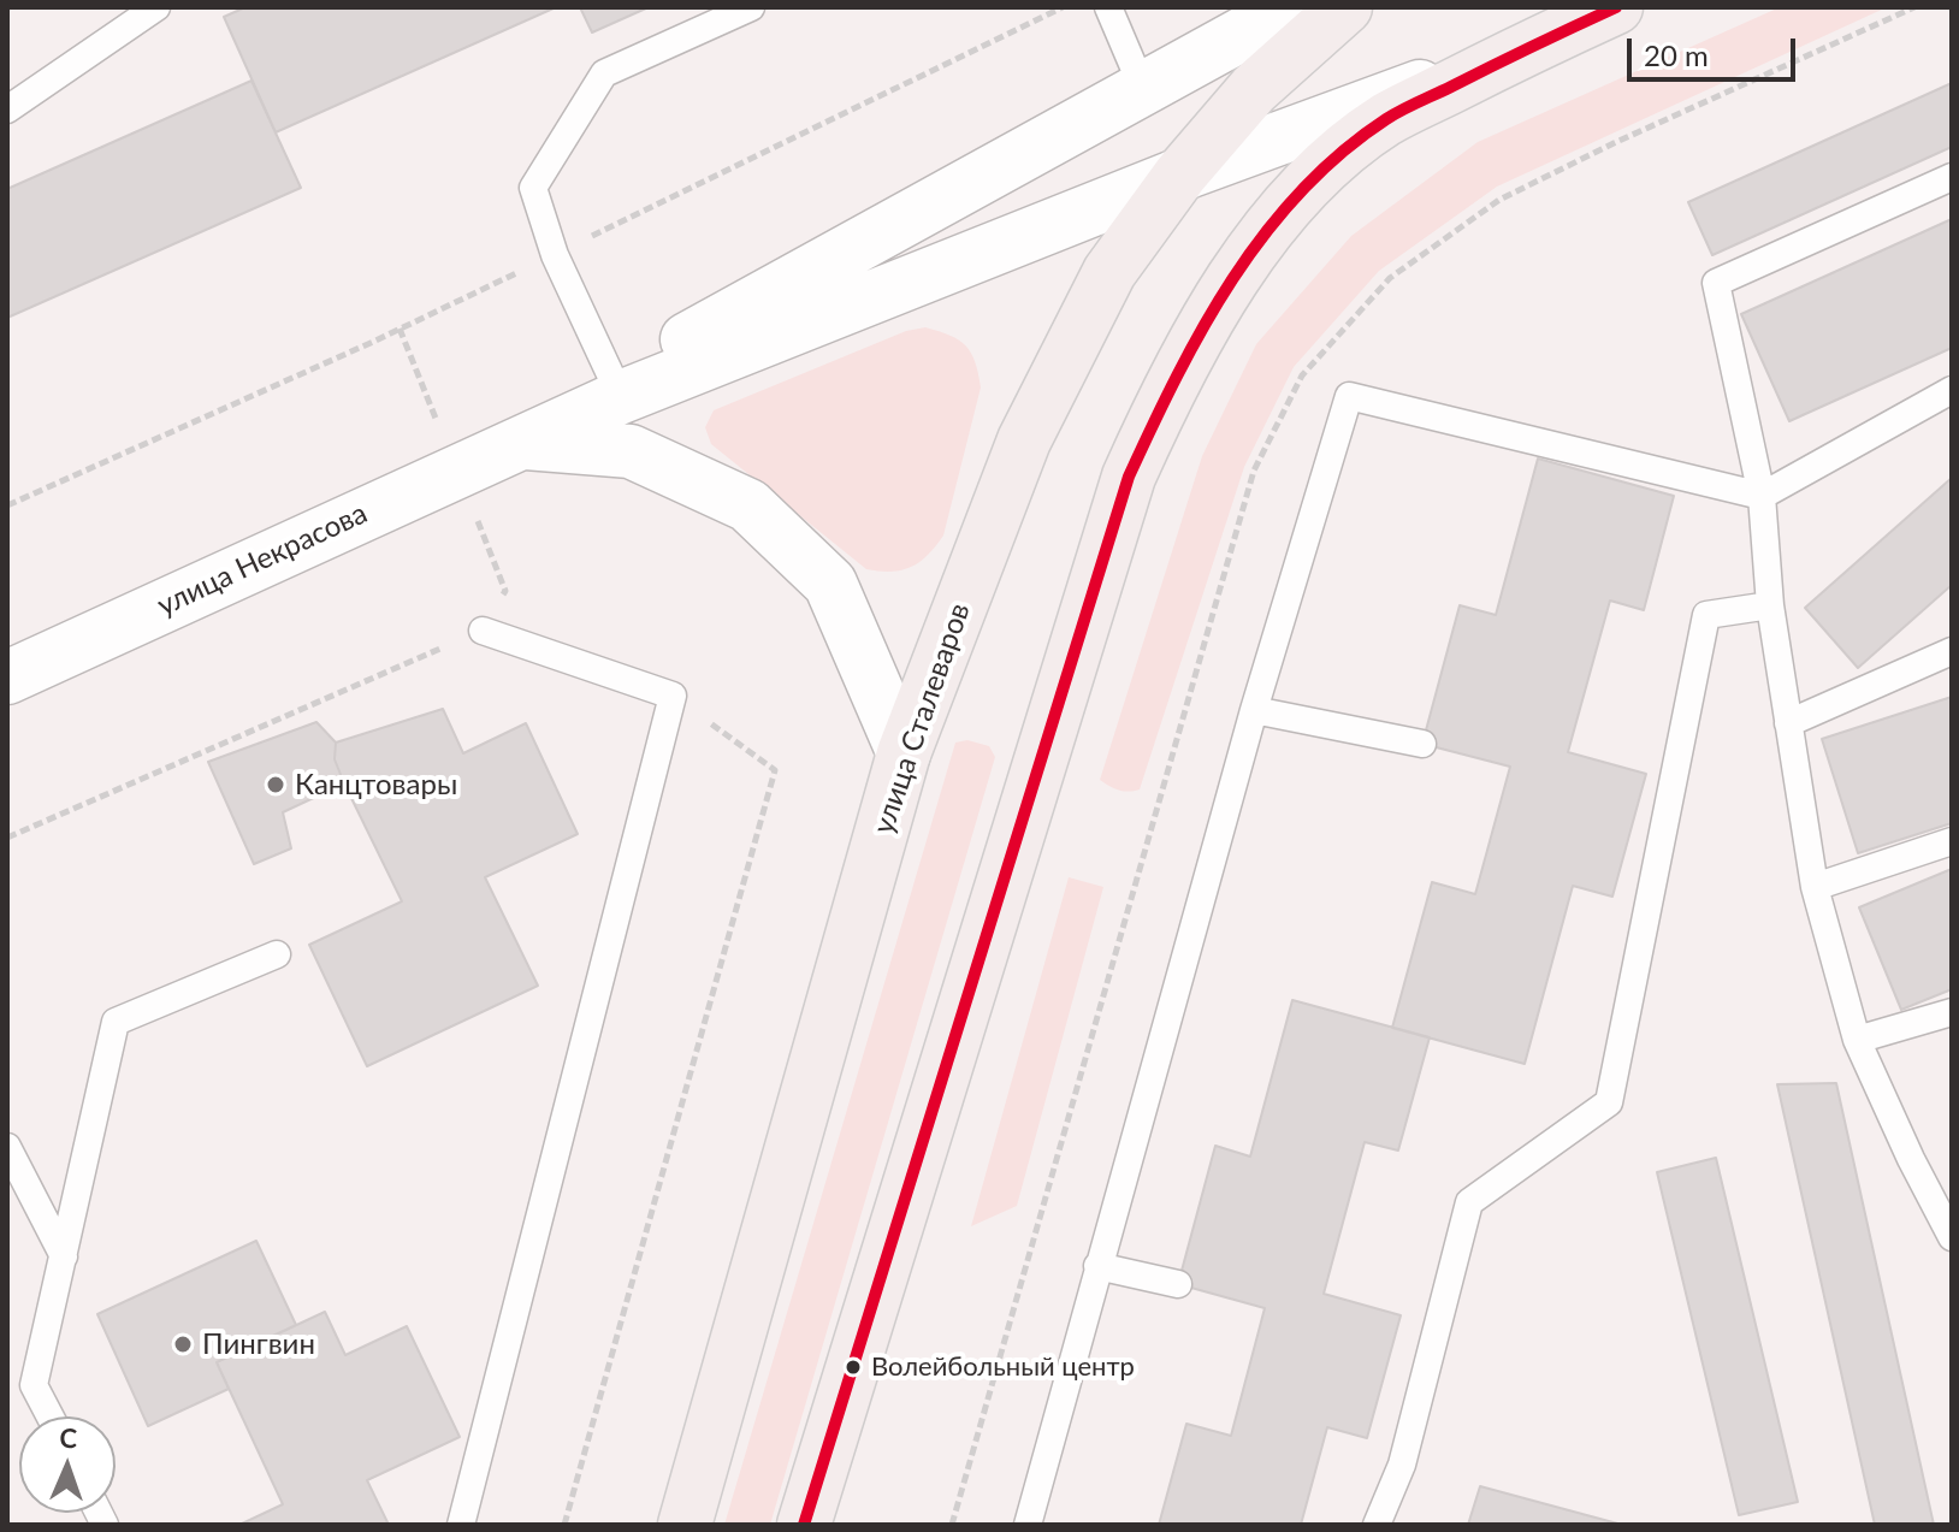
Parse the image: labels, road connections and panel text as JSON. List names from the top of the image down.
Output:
{
  "streets": {
    "main road": ["улица Сталеваров"],
    "street": ["улица Некрасова"]
  },
  "places": ["Канцтовары", "Пингвин", "Волейбольный центр"],
  "scale_bar": "20 m",
  "north": "top"
}
